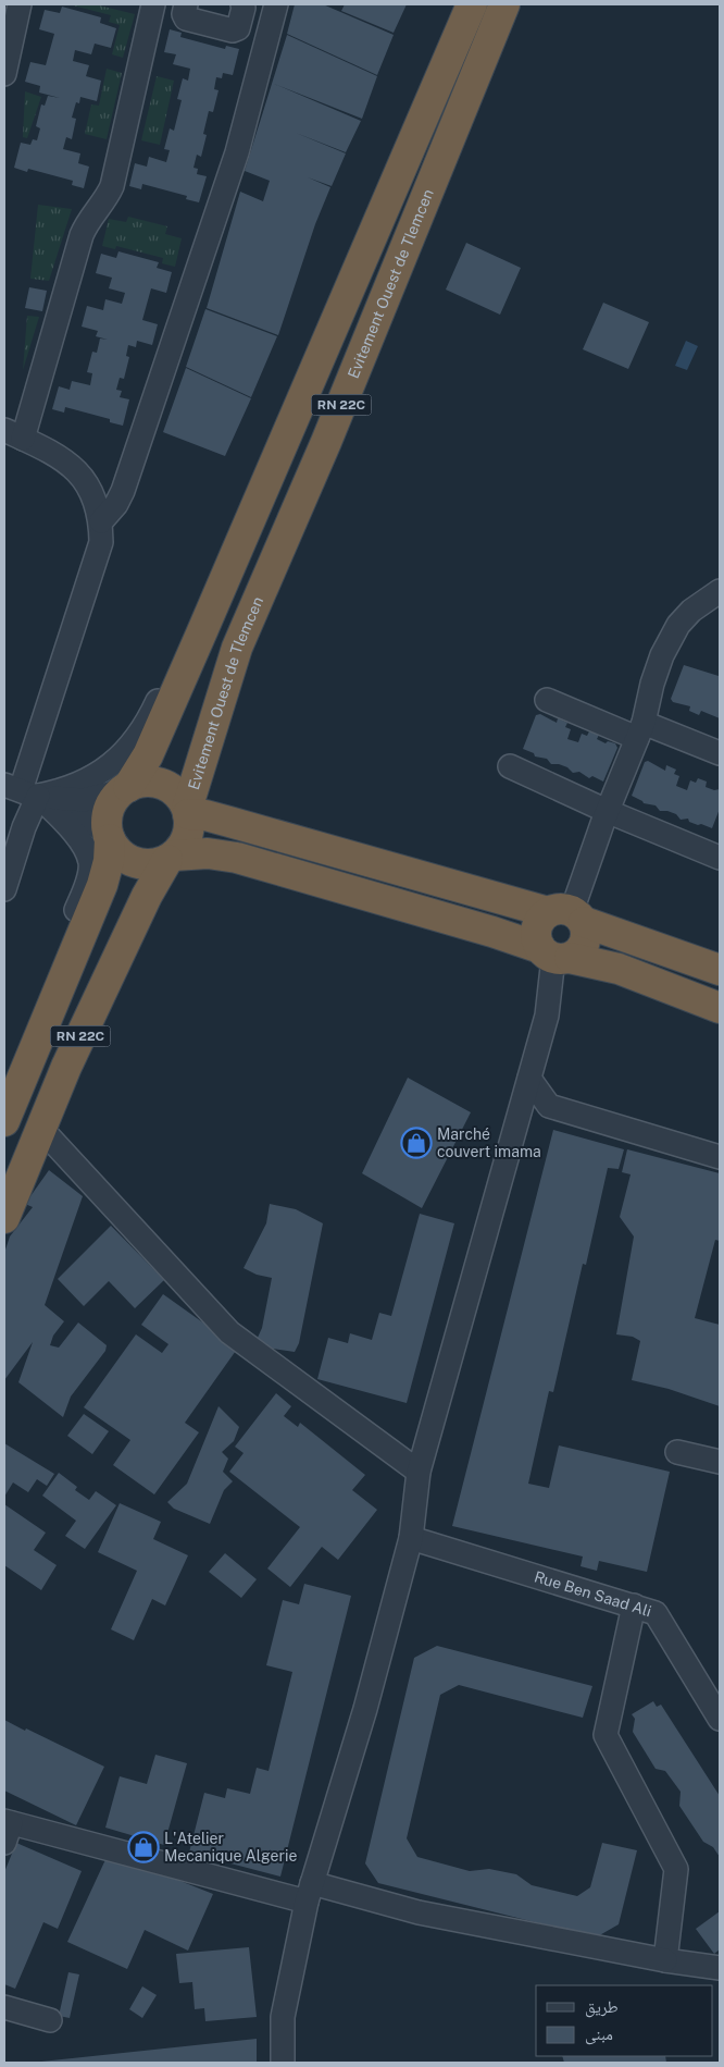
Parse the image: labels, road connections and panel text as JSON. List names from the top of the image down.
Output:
{
  "streets": {
    "highway": ["Evitement Ouest de Tlemcen", "RN 22C"],
    "street": ["Rue Ben Saad Ali"]
  },
  "crossings": [
    ["Evitement Ouest de Tlemcen", "RN 22C"]
  ],
  "places": {
    "shop": ["Marché couvert imama", "L'Atelier Mecanique Algerie"]
  },
  "legend": ["طريق", "مبنى"]
}
